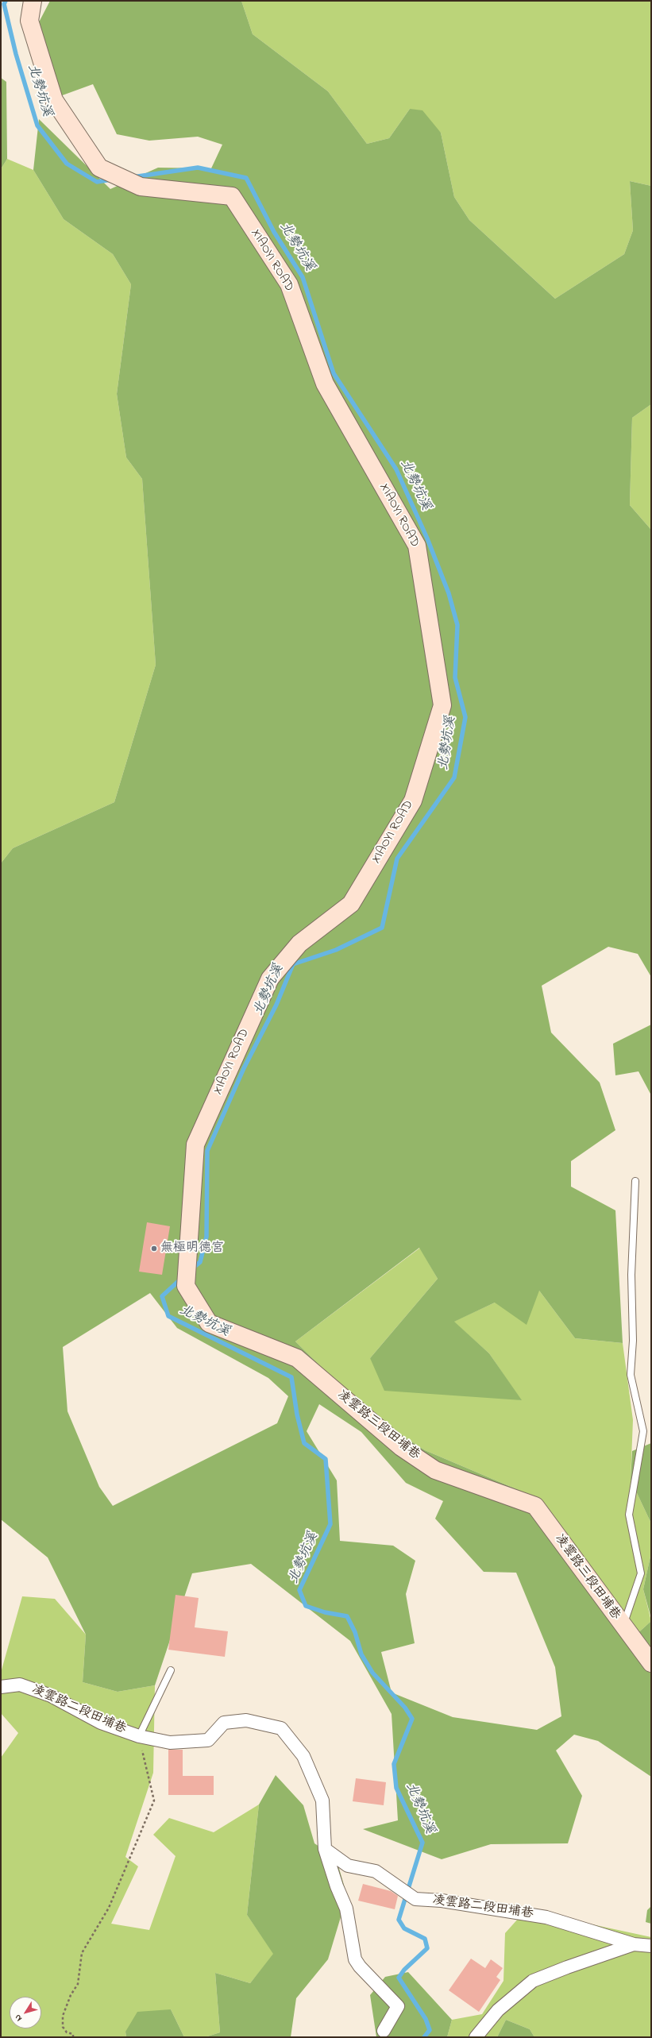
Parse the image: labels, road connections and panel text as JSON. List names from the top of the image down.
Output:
{
  "streets": {
    "street": ["XIAOYI ROAD", "凌雲路三段田埔巷", "凌雲路二段田埔巷"]
  },
  "crossings": [
    ["XIAOYI ROAD", "凌雲路三段田埔巷"]
  ],
  "water": ["北勢坑溪"],
  "places": ["無極明德宮"],
  "north": "bottom left"
}
